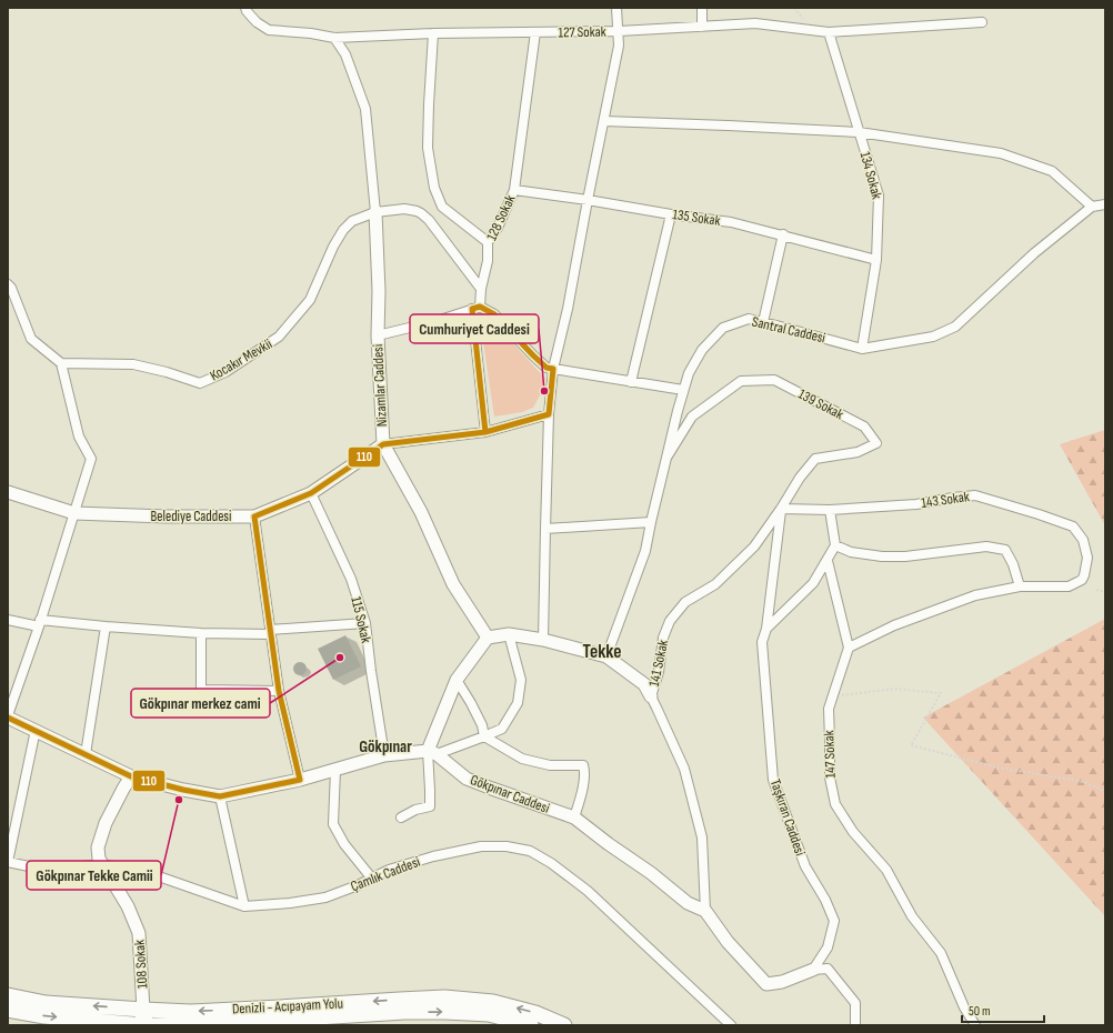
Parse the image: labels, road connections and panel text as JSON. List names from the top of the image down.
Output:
{
  "streets": {
    "main road": ["Denizli - Acıpayam Yolu"],
    "street": [
      "127 Sokak",
      "134 Sokak",
      "128 Sokak",
      "135 Sokak",
      "Santral Caddesi",
      "Kocakır Mevkii",
      "Nizamlar Caddesi",
      "139 Sokak",
      "143 Sokak",
      "Belediye Caddesi",
      "115 Sokak",
      "141 Sokak",
      "147 Sokak",
      "Gökpınar Caddesi",
      "Taşkıran Caddesi",
      "Çamlık Caddesi",
      "108 Sokak"
    ]
  },
  "crossings": [
    ["127 Sokak", "134 Sokak"],
    ["127 Sokak", "128 Sokak"],
    ["134 Sokak", "135 Sokak"],
    ["134 Sokak", "Santral Caddesi"],
    ["128 Sokak", "135 Sokak"],
    ["128 Sokak", "Kocakır Mevkii"],
    ["Santral Caddesi", "139 Sokak"],
    ["Kocakır Mevkii", "Nizamlar Caddesi"],
    ["Nizamlar Caddesi", "Belediye Caddesi"],
    ["139 Sokak", "143 Sokak"],
    ["139 Sokak", "141 Sokak"],
    ["139 Sokak", "Taşkıran Caddesi"],
    ["143 Sokak", "141 Sokak"],
    ["143 Sokak", "Taşkıran Caddesi"],
    ["Belediye Caddesi", "115 Sokak"],
    ["141 Sokak", "Gökpınar Caddesi"],
    ["141 Sokak", "Taşkıran Caddesi"],
    ["Gökpınar Caddesi", "Taşkıran Caddesi"],
    ["Çamlık Caddesi", "108 Sokak"],
    ["108 Sokak", "Denizli - Acıpayam Yolu"]
  ],
  "districts": ["Tekke", "Gökpınar"],
  "places": ["Cumhuriyet Caddesi", "Gökpınar merkez cami", "Gökpınar Tekke Camii"],
  "lines": ["transit line 110"],
  "scale_bar": "50 m"
}
